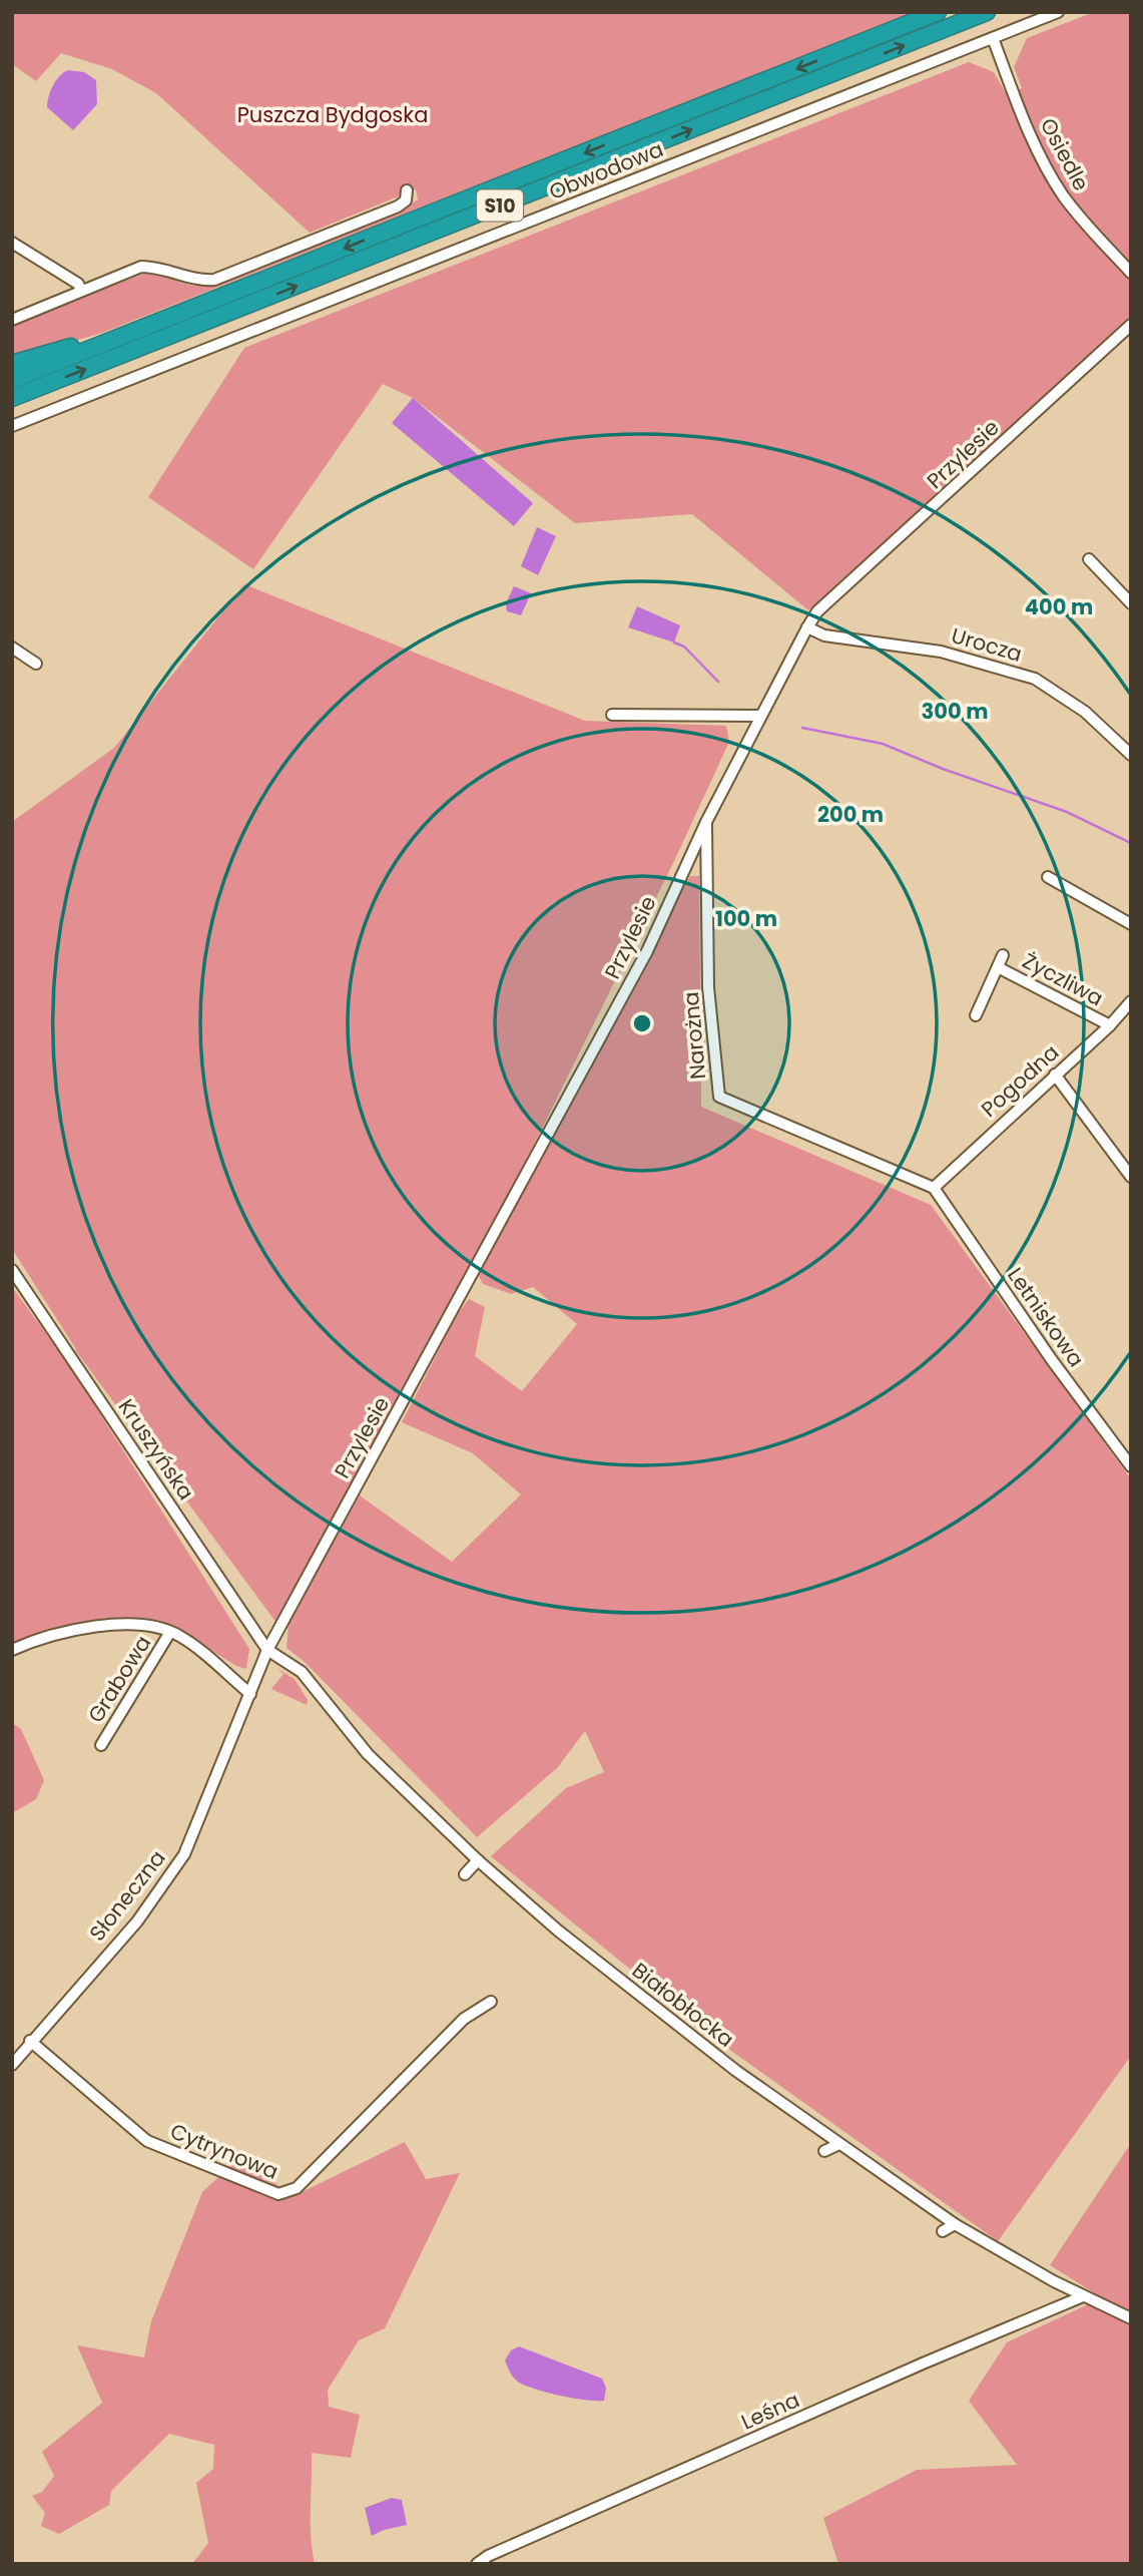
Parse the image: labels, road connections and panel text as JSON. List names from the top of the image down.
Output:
{
  "streets": {
    "highway": ["S10"],
    "street": [
      "Osiedle",
      "Obwodowa",
      "Przylesie",
      "Urocza",
      "Życzliwa",
      "Narożna",
      "Pogodna",
      "Letniskowa",
      "Kruszyńska",
      "Grabowa",
      "Słoneczna",
      "Białobłocka",
      "Cytrynowa",
      "Leśna"
    ]
  },
  "crossings": [
    ["Osiedle", "Obwodowa"],
    ["Przylesie", "Urocza"],
    ["Przylesie", "Narożna"],
    ["Przylesie", "Kruszyńska"],
    ["Przylesie", "Słoneczna"],
    ["Przylesie", "Białobłocka"],
    ["Życzliwa", "Pogodna"],
    ["Narożna", "Pogodna"],
    ["Narożna", "Letniskowa"],
    ["Pogodna", "Letniskowa"],
    ["Kruszyńska", "Słoneczna"],
    ["Kruszyńska", "Białobłocka"],
    ["Słoneczna", "Białobłocka"],
    ["Słoneczna", "Cytrynowa"],
    ["Białobłocka", "Leśna"]
  ],
  "parks": ["Puszcza Bydgoska"],
  "rings": [
    "400 m",
    "300 m",
    "200 m",
    "100 m"
  ]
}
